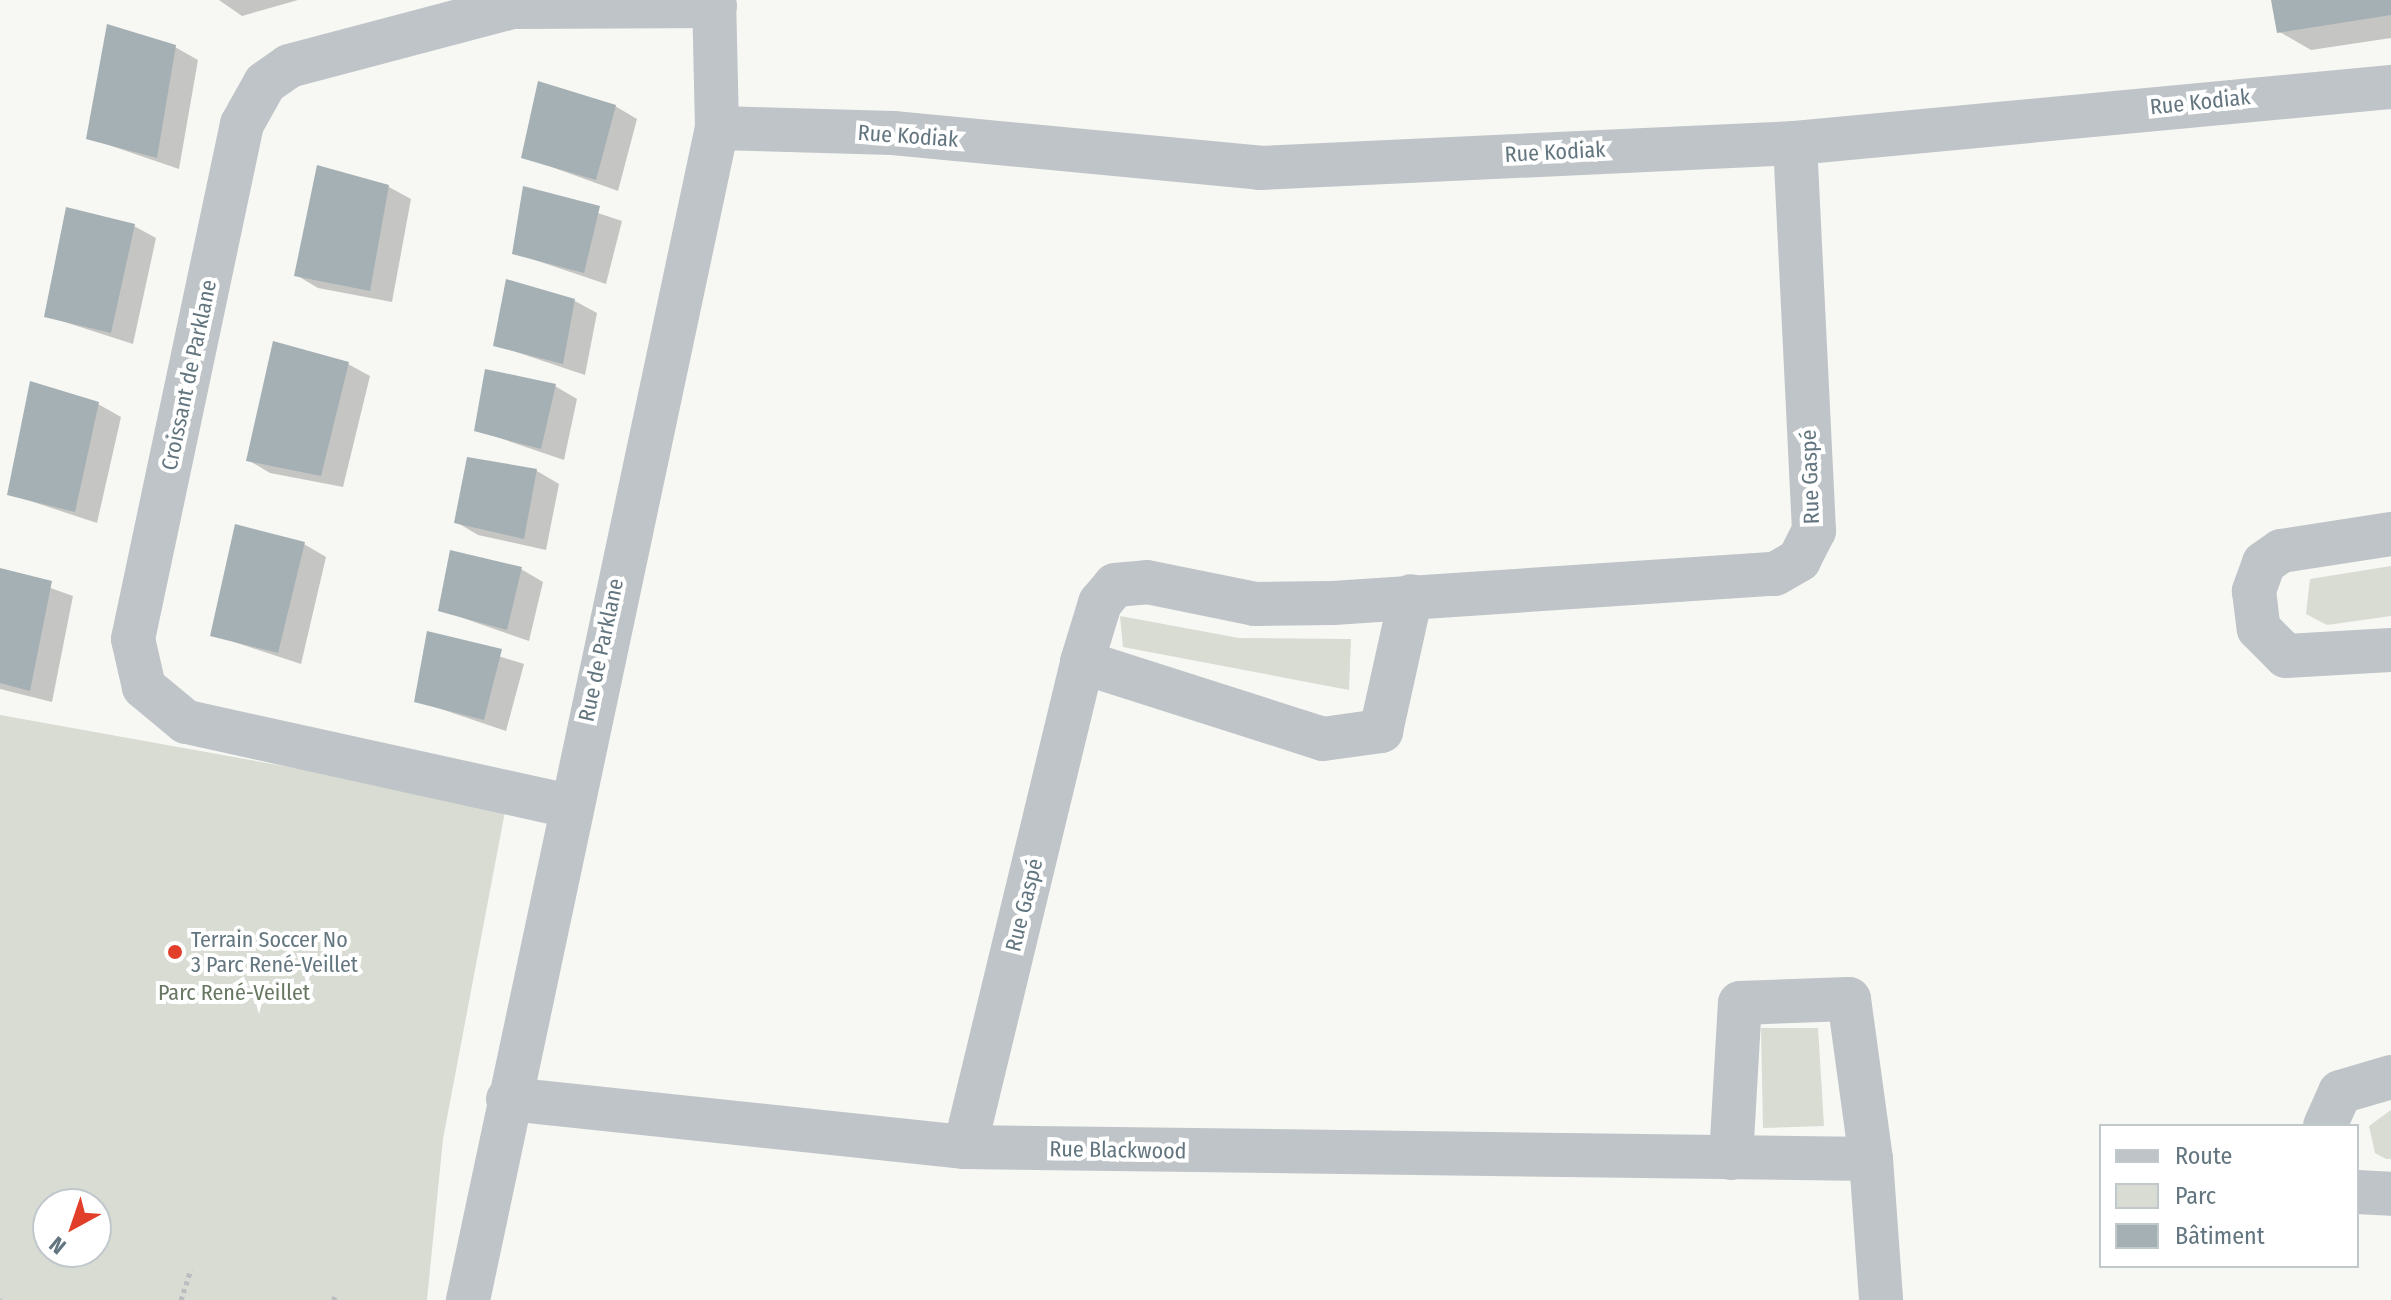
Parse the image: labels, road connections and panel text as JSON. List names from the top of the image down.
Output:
{
  "streets": {
    "street": [
      "Rue Kodiak",
      "Croissant de Parklane",
      "Rue Gaspé",
      "Rue de Parklane",
      "Rue Blackwood"
    ]
  },
  "crossings": [
    ["Rue Kodiak", "Rue Gaspé"],
    ["Rue Kodiak", "Rue de Parklane"],
    ["Croissant de Parklane", "Rue de Parklane"],
    ["Rue Gaspé", "Rue Blackwood"],
    ["Rue de Parklane", "Rue Blackwood"]
  ],
  "parks": ["Parc René-Veillet"],
  "places": ["Terrain Soccer No 3 Parc René-Veillet"],
  "legend": ["Route", "Parc", "Bâtiment"],
  "north": "bottom left"
}
